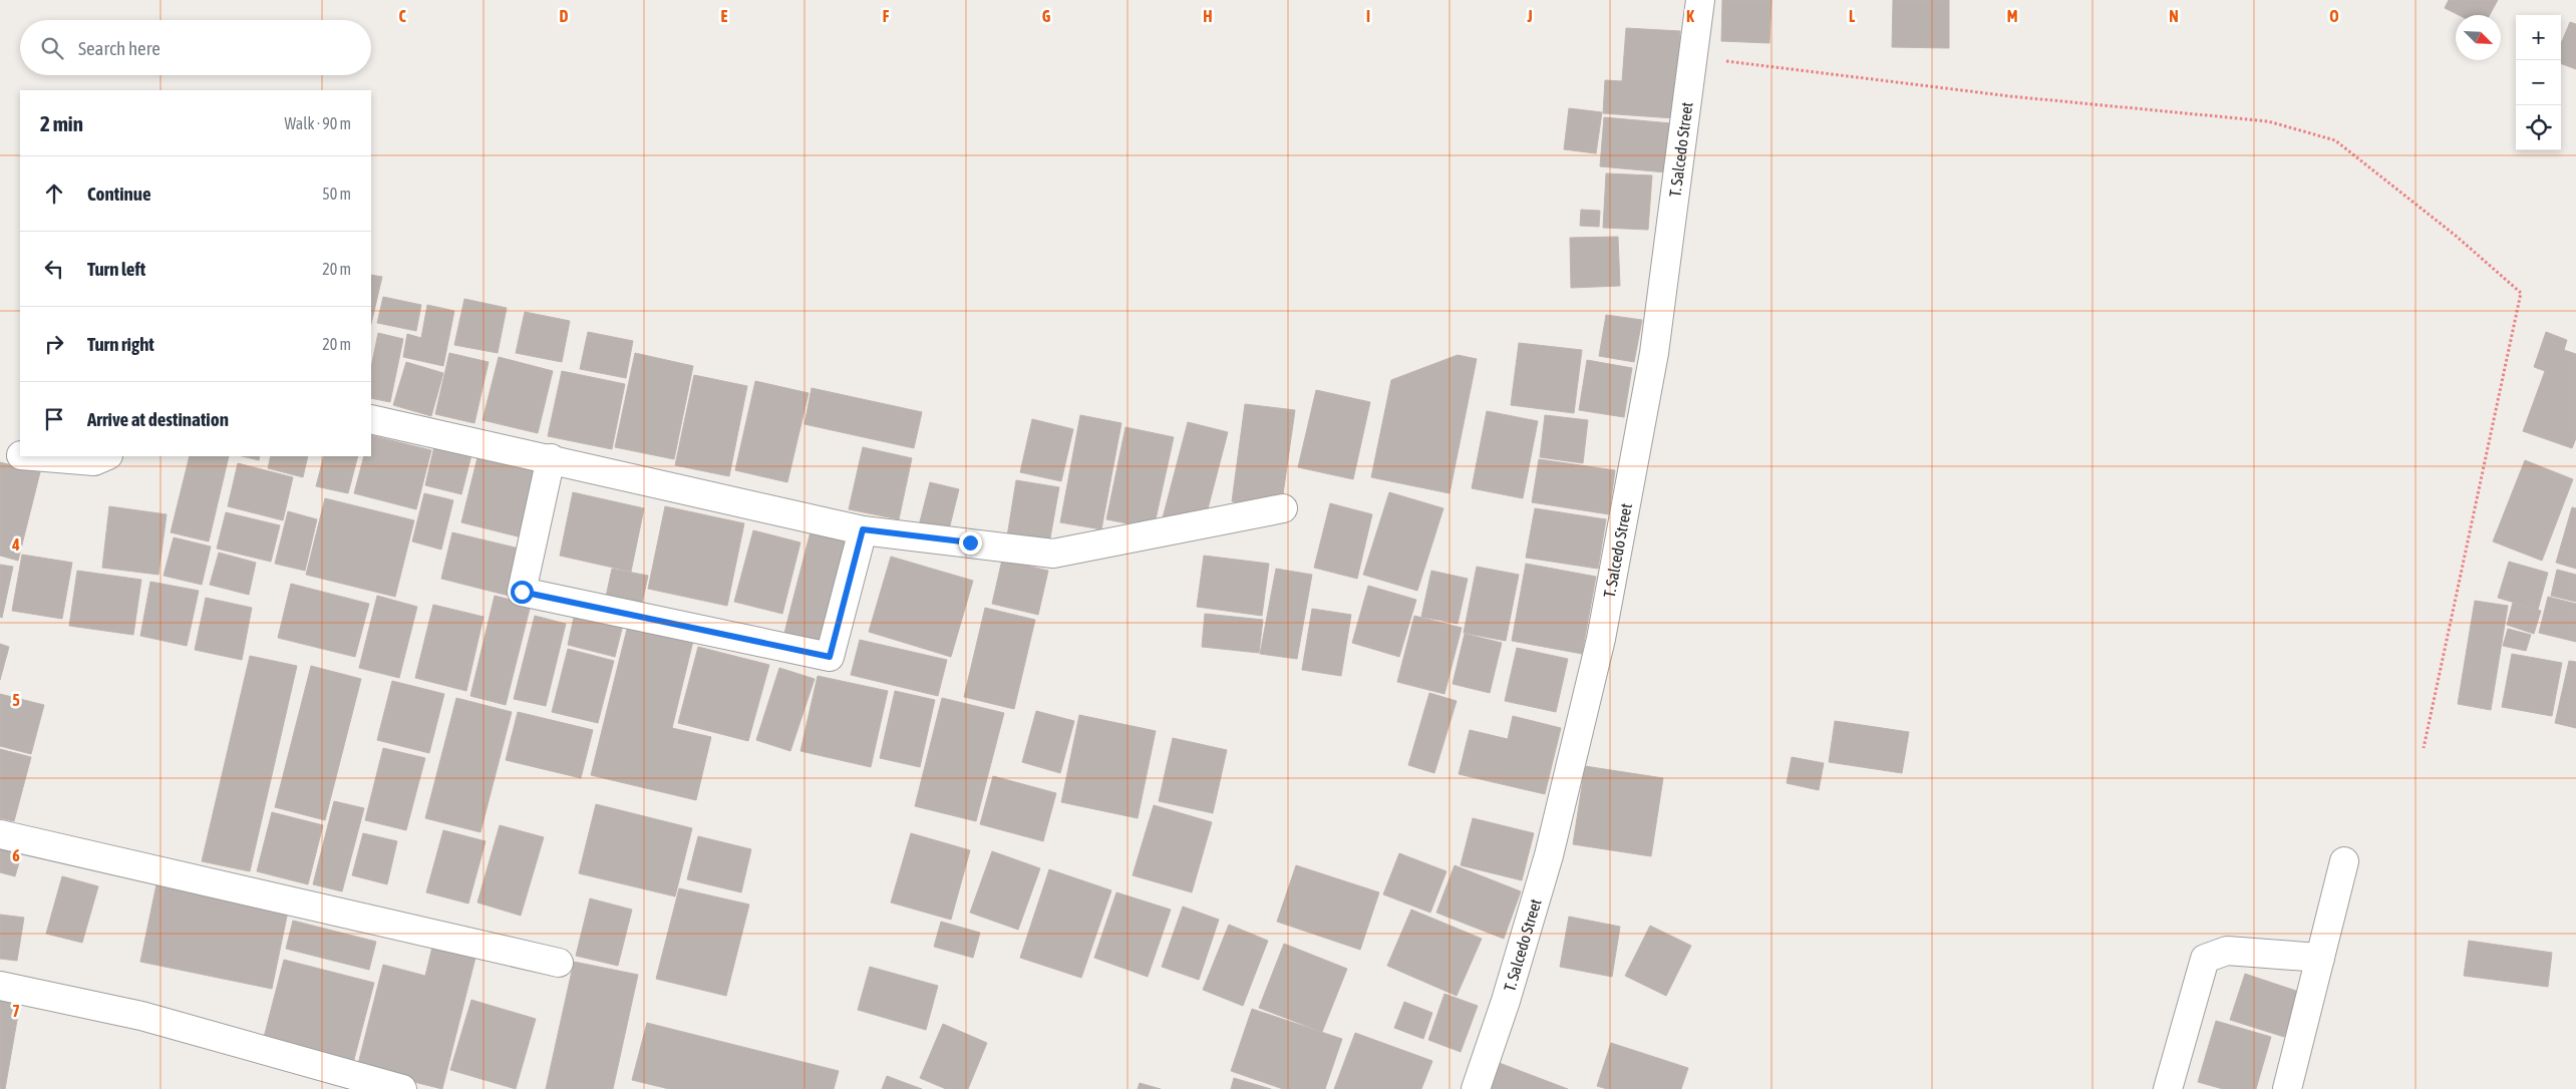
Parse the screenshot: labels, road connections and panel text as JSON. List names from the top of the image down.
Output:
{
  "streets": {
    "street": ["T. Salcedo Street"]
  },
  "north": "bottom right",
  "page": {
    "map_buttons": ["+", "−"],
    "search": "Search here",
    "heading": ["2 min", "Walk · 90 m"],
    "list": [
      ["Continue", "50 m"],
      ["Turn left", "20 m"],
      ["Turn right", "20 m"],
      "Arrive at destination"
    ]
  },
  "grid": {
    "columns": [
      "C",
      "D",
      "E",
      "F",
      "G",
      "H",
      "I",
      "J",
      "K",
      "L",
      "M",
      "N",
      "O"
    ],
    "rows": [
      "4",
      "5",
      "6",
      "7"
    ]
  }
}
